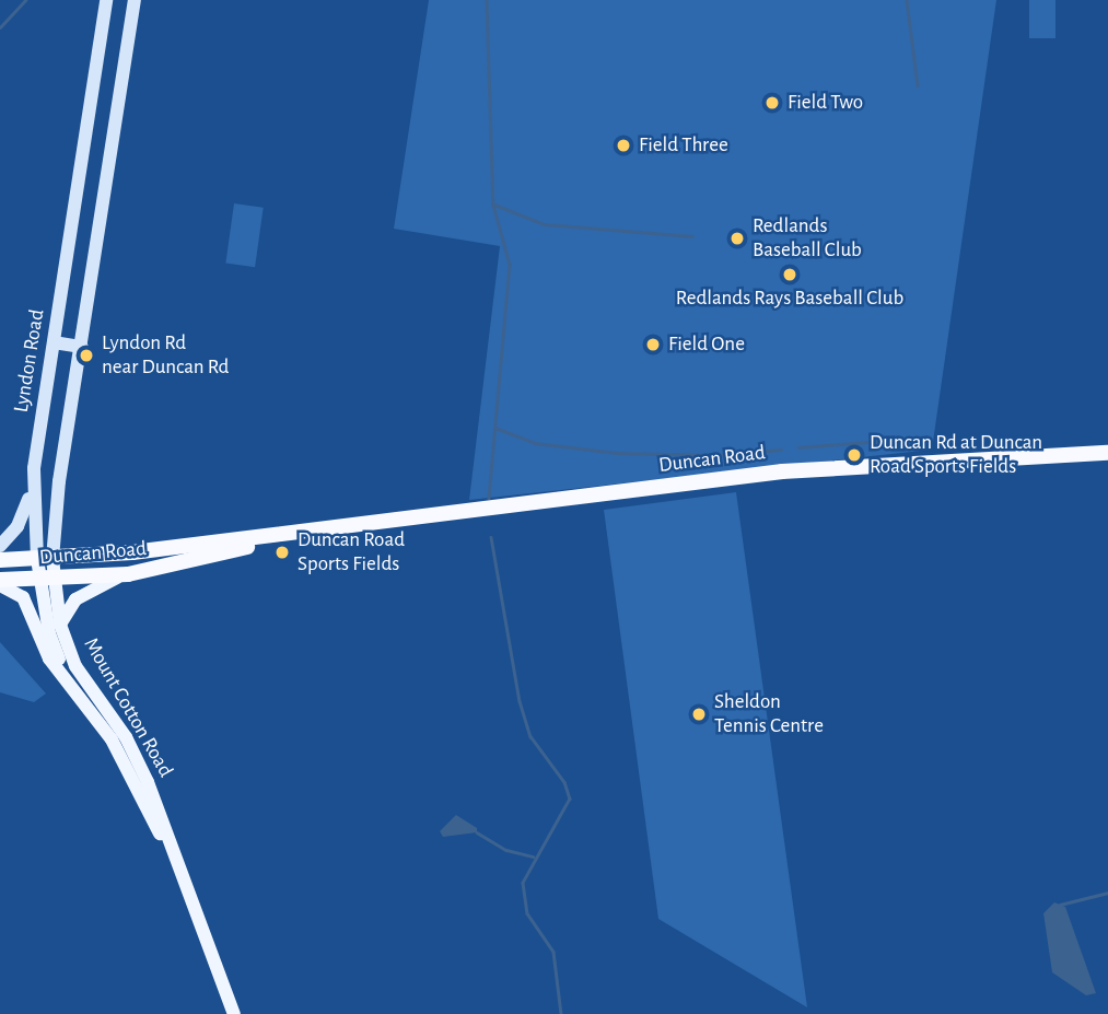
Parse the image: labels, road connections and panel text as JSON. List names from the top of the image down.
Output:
{
  "streets": {
    "highway": ["Duncan Road"],
    "main road": ["Lyndon Road", "Mount Cotton Road"]
  },
  "crossings": [
    ["Lyndon Road", "Duncan Road"],
    ["Lyndon Road", "Mount Cotton Road"],
    ["Duncan Road", "Mount Cotton Road"]
  ],
  "places": [
    "Field Two",
    "Field Three",
    "Redlands Baseball Club",
    "Redlands Rays Baseball Club",
    "Field One",
    "Lyndon Rd near Duncan Rd",
    "Duncan Rd at Duncan Road Sports Fields",
    "Duncan Road Sports Fields",
    "Sheldon Tennis Centre"
  ]
}
